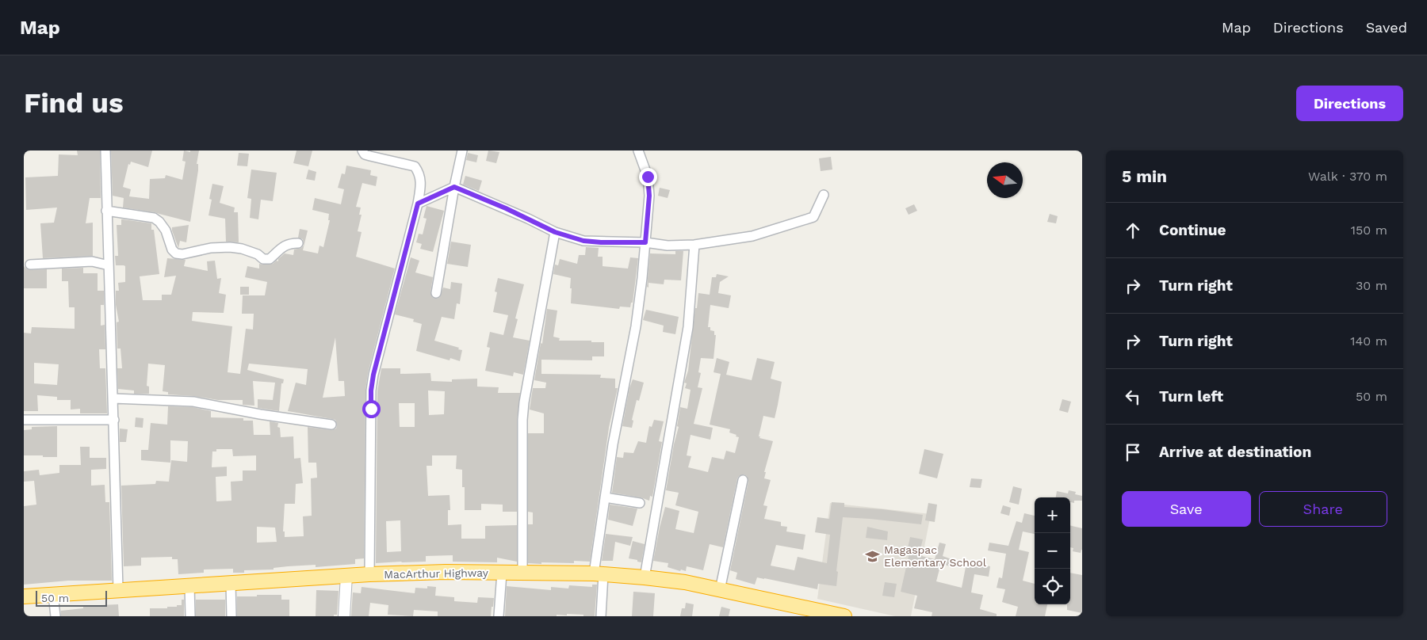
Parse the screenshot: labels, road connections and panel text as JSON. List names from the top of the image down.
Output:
{
  "streets": {
    "highway": ["MacArthur Highway"]
  },
  "places": {
    "school or university": ["Magaspac Elementary School"]
  },
  "scale_bar": "50 m",
  "north": "left",
  "page": {
    "header": "Map",
    "nav": ["Map", "Directions", "Saved"],
    "buttons": [
      "Directions",
      ["Save", "Share"]
    ],
    "title": "Find us",
    "heading": ["5 min", "Walk · 370 m"],
    "list": [
      ["Continue", "150 m"],
      ["Turn right", "30 m"],
      ["Turn right", "140 m"],
      ["Turn left", "50 m"],
      "Arrive at destination"
    ],
    "map_buttons": ["+", "−"],
    "scale": "50 m"
  }
}
